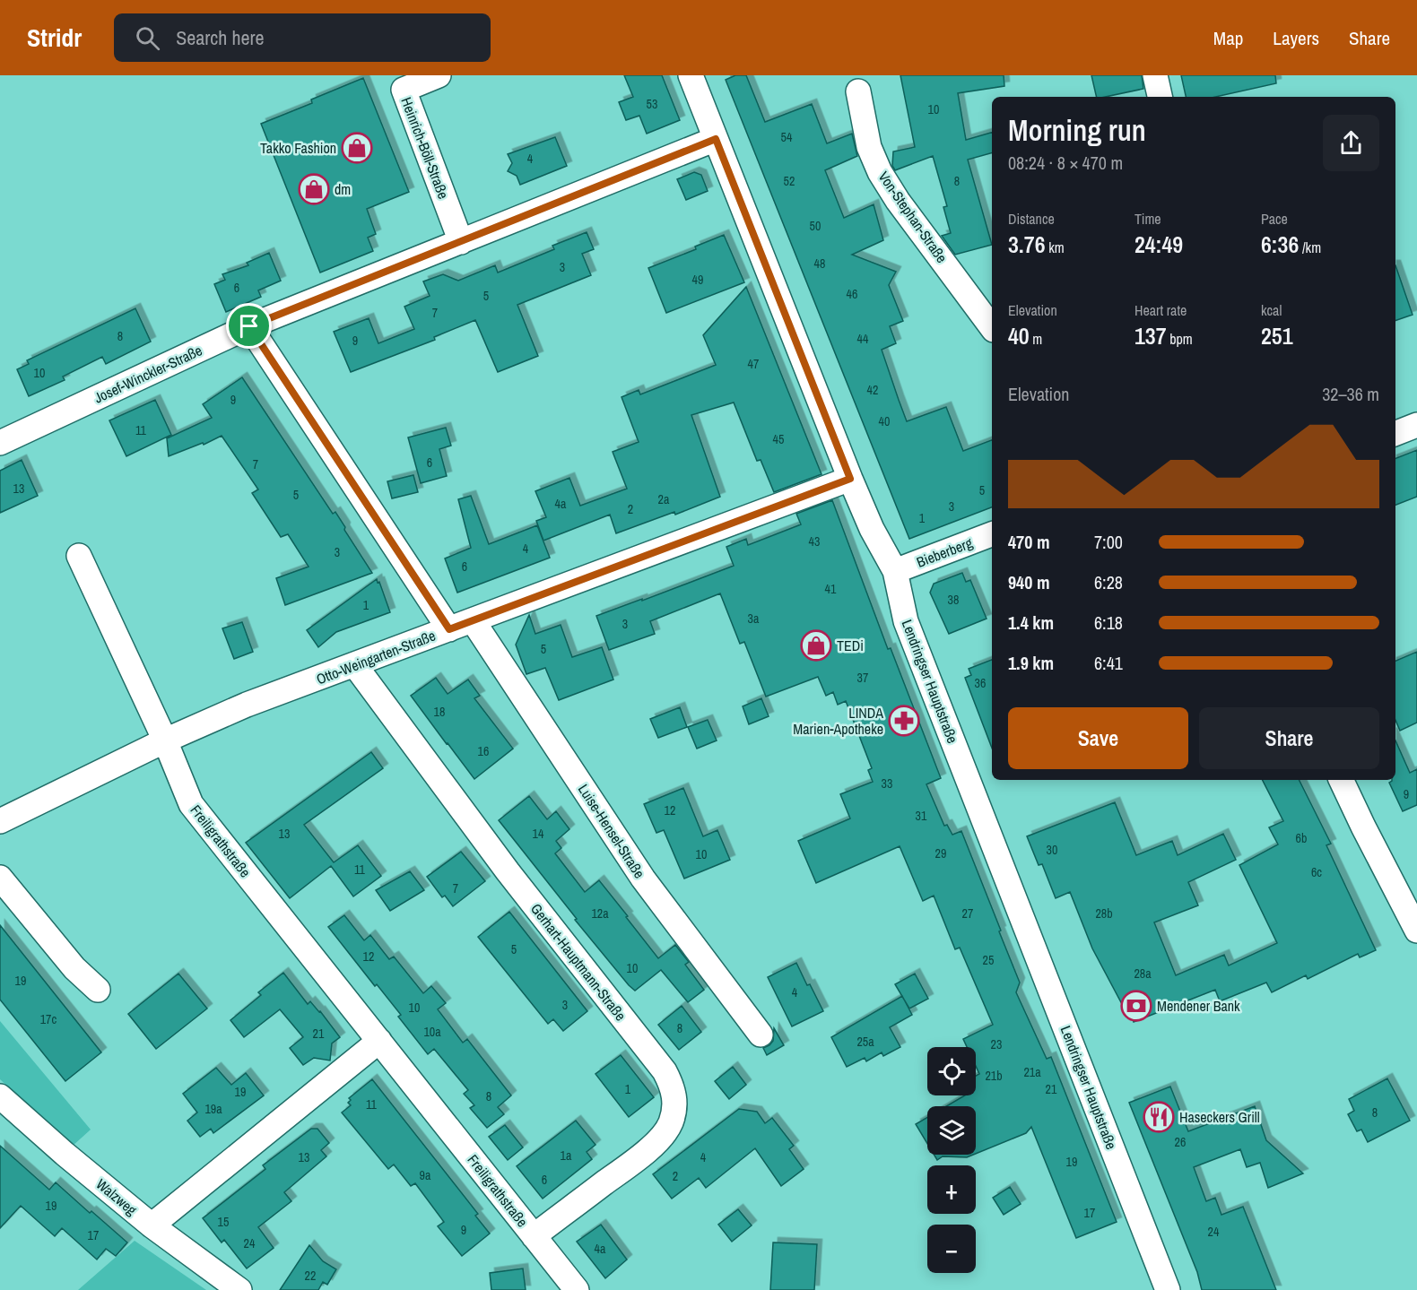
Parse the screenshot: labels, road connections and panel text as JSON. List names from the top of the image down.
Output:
{
  "streets": {
    "street": [
      "Heinrich-Böll-Straße",
      "Von-Stephan-Straße",
      "Josef-Winckler-Straße",
      "Bieberberg",
      "Otto-Weingarten-Straße",
      "Lendringser Hauptstraße",
      "Luise-Hensel-Straße",
      "Freiligrathstraße",
      "Gerhart-Hauptmann-Straße",
      "Walzweg"
    ]
  },
  "crossings": [
    ["Heinrich-Böll-Straße", "Josef-Winckler-Straße"],
    ["Josef-Winckler-Straße", "Lendringser Hauptstraße"],
    ["Bieberberg", "Lendringser Hauptstraße"],
    ["Otto-Weingarten-Straße", "Lendringser Hauptstraße"],
    ["Otto-Weingarten-Straße", "Luise-Hensel-Straße"],
    ["Otto-Weingarten-Straße", "Freiligrathstraße"],
    ["Otto-Weingarten-Straße", "Gerhart-Hauptmann-Straße"],
    ["Freiligrathstraße", "Gerhart-Hauptmann-Straße"]
  ],
  "places": {
    "shop": ["Takko Fashion", "dm", "TEDi"],
    "pharmacy": ["LINDA Marien-Apotheke"],
    "bank": ["Mendener Bank"],
    "restaurant": ["Haseckers Grill"]
  },
  "house_numbers": [
    "53",
    "10",
    "54",
    "4",
    "52",
    "8",
    "50",
    "48",
    "3",
    "49",
    "6",
    "46",
    "5",
    "7",
    "8",
    "44",
    "9",
    "47",
    "10",
    "42",
    "9",
    "40",
    "11",
    "45",
    "6",
    "7",
    "13",
    "5",
    "5",
    "2a",
    "4a",
    "3",
    "2",
    "1",
    "43",
    "4",
    "3",
    "6",
    "41",
    "38",
    "1",
    "3a",
    "3",
    "5",
    "37",
    "36",
    "18",
    "16",
    "33",
    "9",
    "12",
    "31",
    "13",
    "14",
    "6b",
    "30",
    "29",
    "10",
    "11",
    "6c",
    "7",
    "12a",
    "27",
    "28b",
    "5",
    "12",
    "25",
    "10",
    "28a",
    "19",
    "4",
    "3",
    "10",
    "17c",
    "8",
    "10a",
    "21",
    "25a",
    "23",
    "21a",
    "21b",
    "1",
    "21",
    "19",
    "8",
    "11",
    "19a",
    "8",
    "26",
    "1a",
    "13",
    "4",
    "19",
    "9a",
    "2",
    "6",
    "19",
    "17",
    "15",
    "9",
    "24",
    "17",
    "24",
    "4a",
    "22"
  ],
  "page": {
    "header": "Stridr",
    "search": "Search here",
    "nav": ["Map", "Layers", "Share"],
    "heading": ["Morning run", "08:24 · 8 × 470 m"],
    "stats": [
      ["Distance", "3.76 km"],
      ["Time", "24:49"],
      ["Pace", "6:36 /km"],
      ["Elevation", "40 m"],
      ["Heart rate", "137 bpm"],
      ["kcal", "251"]
    ],
    "chart": ["Elevation", "32–36 m"],
    "list": [
      {
        "name": "470 m",
        "note": "7:00"
      },
      {
        "name": "940 m",
        "note": "6:28"
      },
      {
        "name": "1.4 km",
        "note": "6:18"
      },
      {
        "name": "1.9 km",
        "note": "6:41"
      }
    ],
    "buttons": ["Save", "Share"],
    "map_buttons": ["+", "−"]
  }
}
